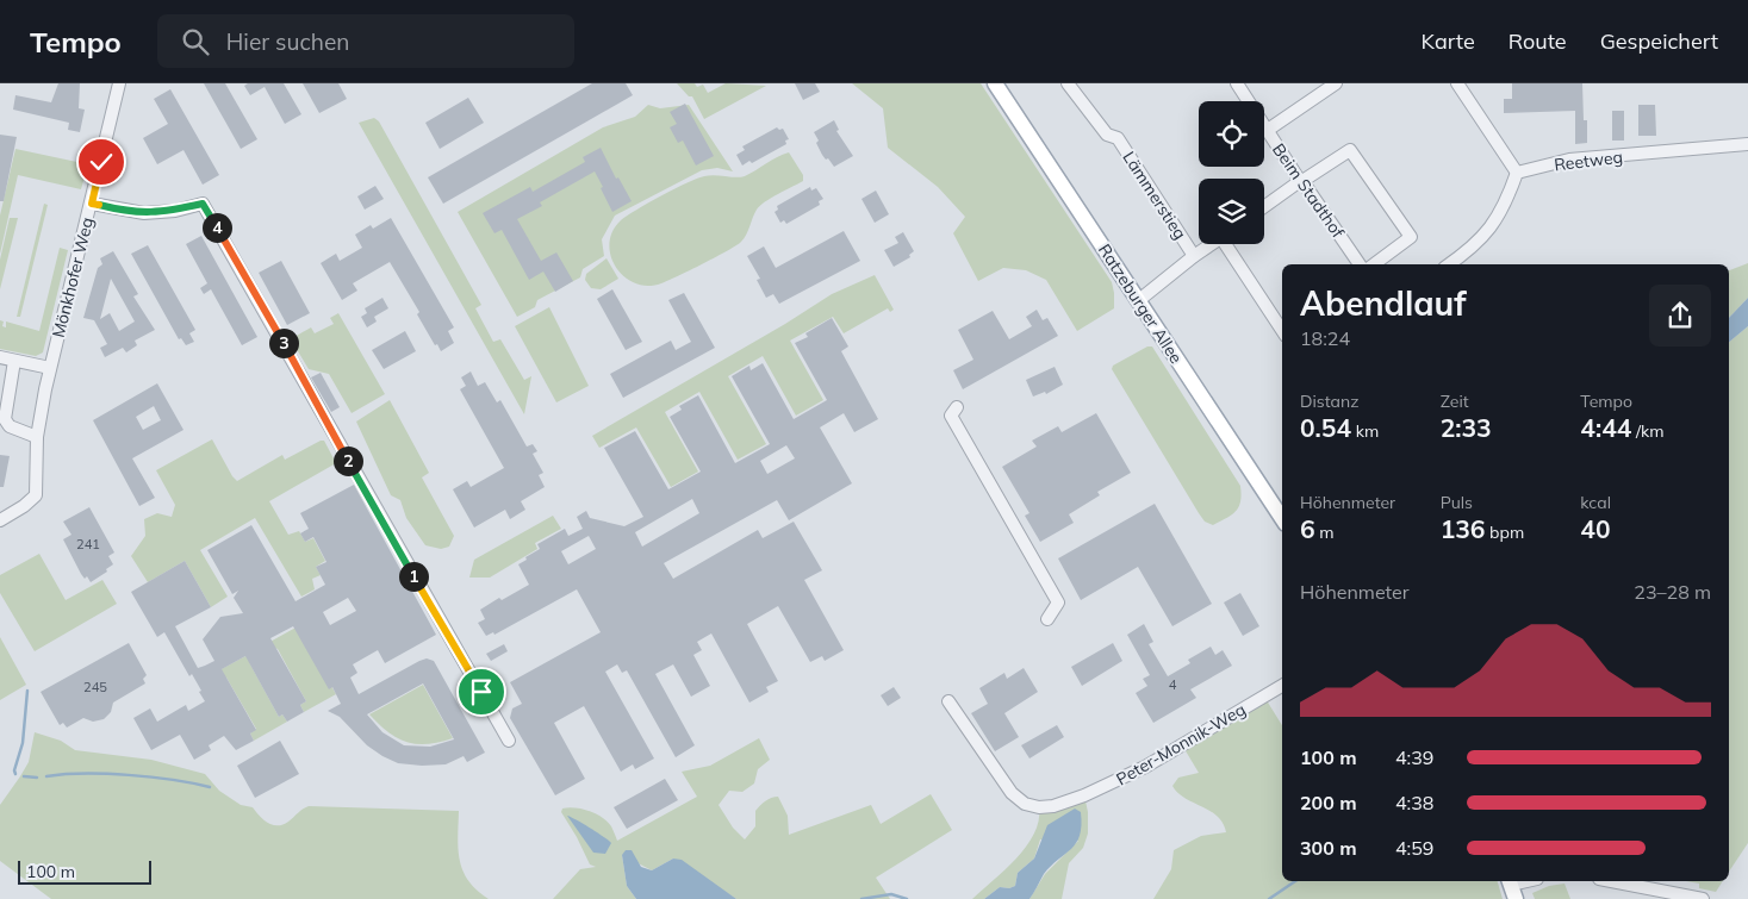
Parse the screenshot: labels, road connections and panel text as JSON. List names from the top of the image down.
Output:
{
  "streets": {
    "main road": ["Ratzeburger Allee"],
    "street": [
      "Reetweg",
      "Beim Stadthof",
      "Lämmerstieg",
      "Mönkhofer Weg",
      "Peter-Monnik-Weg"
    ]
  },
  "house_numbers": ["241", "4", "245"],
  "scale_bar": "100 m",
  "page": {
    "header": "Tempo",
    "search": "Hier suchen",
    "nav": ["Karte", "Route", "Gespeichert"],
    "pins": [
      "4",
      "3",
      "2",
      "1"
    ],
    "heading": ["Abendlauf", "18:24"],
    "stats": [
      ["Distanz", "0.54 km"],
      ["Zeit", "2:33"],
      ["Tempo", "4:44 /km"],
      ["Höhenmeter", "6 m"],
      ["Puls", "136 bpm"],
      ["kcal", "40"]
    ],
    "chart": ["Höhenmeter", "23–28 m"],
    "list": [
      {
        "name": "100 m",
        "note": "4:39"
      },
      {
        "name": "200 m",
        "note": "4:38"
      },
      {
        "name": "300 m",
        "note": "4:59"
      }
    ],
    "scale": "100 m"
  }
}
